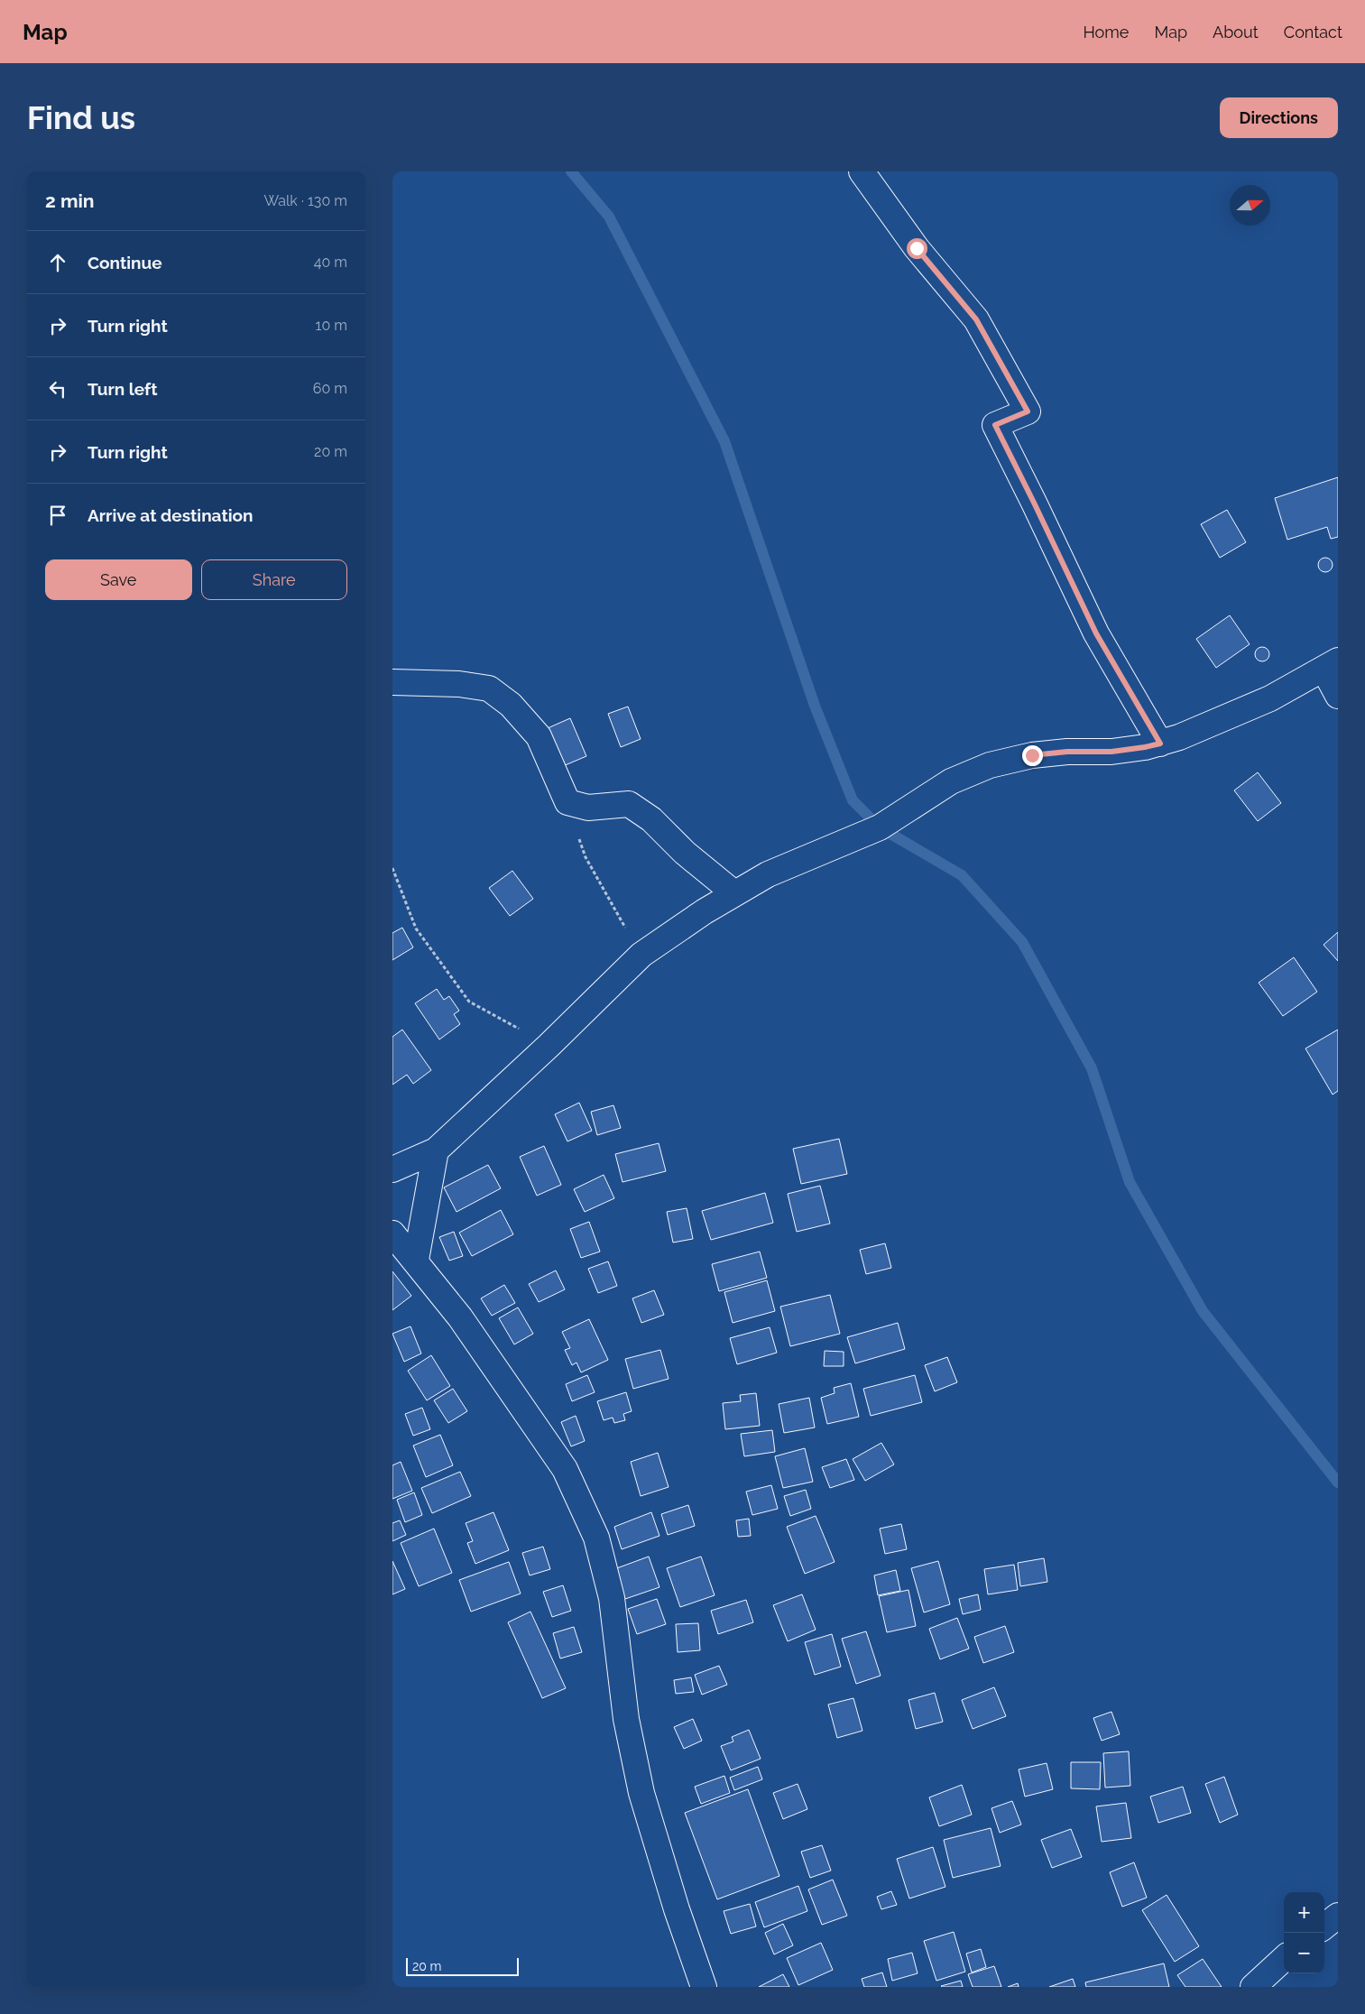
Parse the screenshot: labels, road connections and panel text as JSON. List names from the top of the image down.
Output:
{
  "scale_bar": "20 m",
  "north": "right",
  "page": {
    "header": "Map",
    "nav": [
      "Home",
      "Map",
      "About",
      "Contact"
    ],
    "buttons": [
      "Directions",
      ["Save", "Share"]
    ],
    "title": "Find us",
    "heading": ["2 min", "Walk · 130 m"],
    "list": [
      ["Continue", "40 m"],
      ["Turn right", "10 m"],
      ["Turn left", "60 m"],
      ["Turn right", "20 m"],
      "Arrive at destination"
    ],
    "map_buttons": ["+", "−"],
    "scale": "20 m"
  }
}
